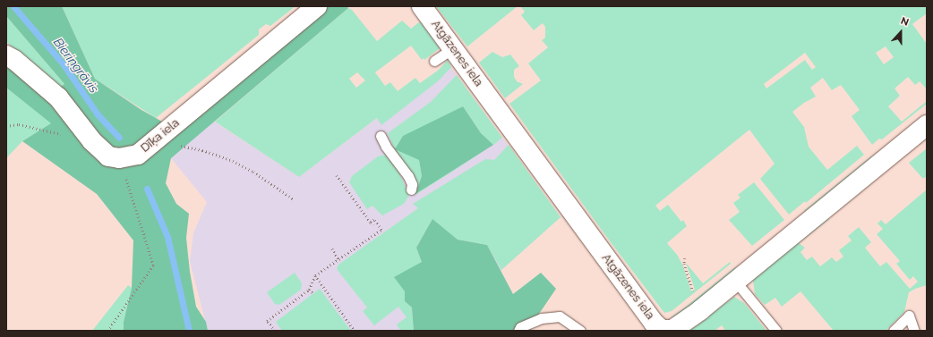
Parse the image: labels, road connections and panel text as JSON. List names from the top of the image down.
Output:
{
  "streets": {
    "street": ["Atgāzenes iela", "Dīķa iela"]
  },
  "water": ["Bieriņgrāvis"],
  "north": "top"
}
